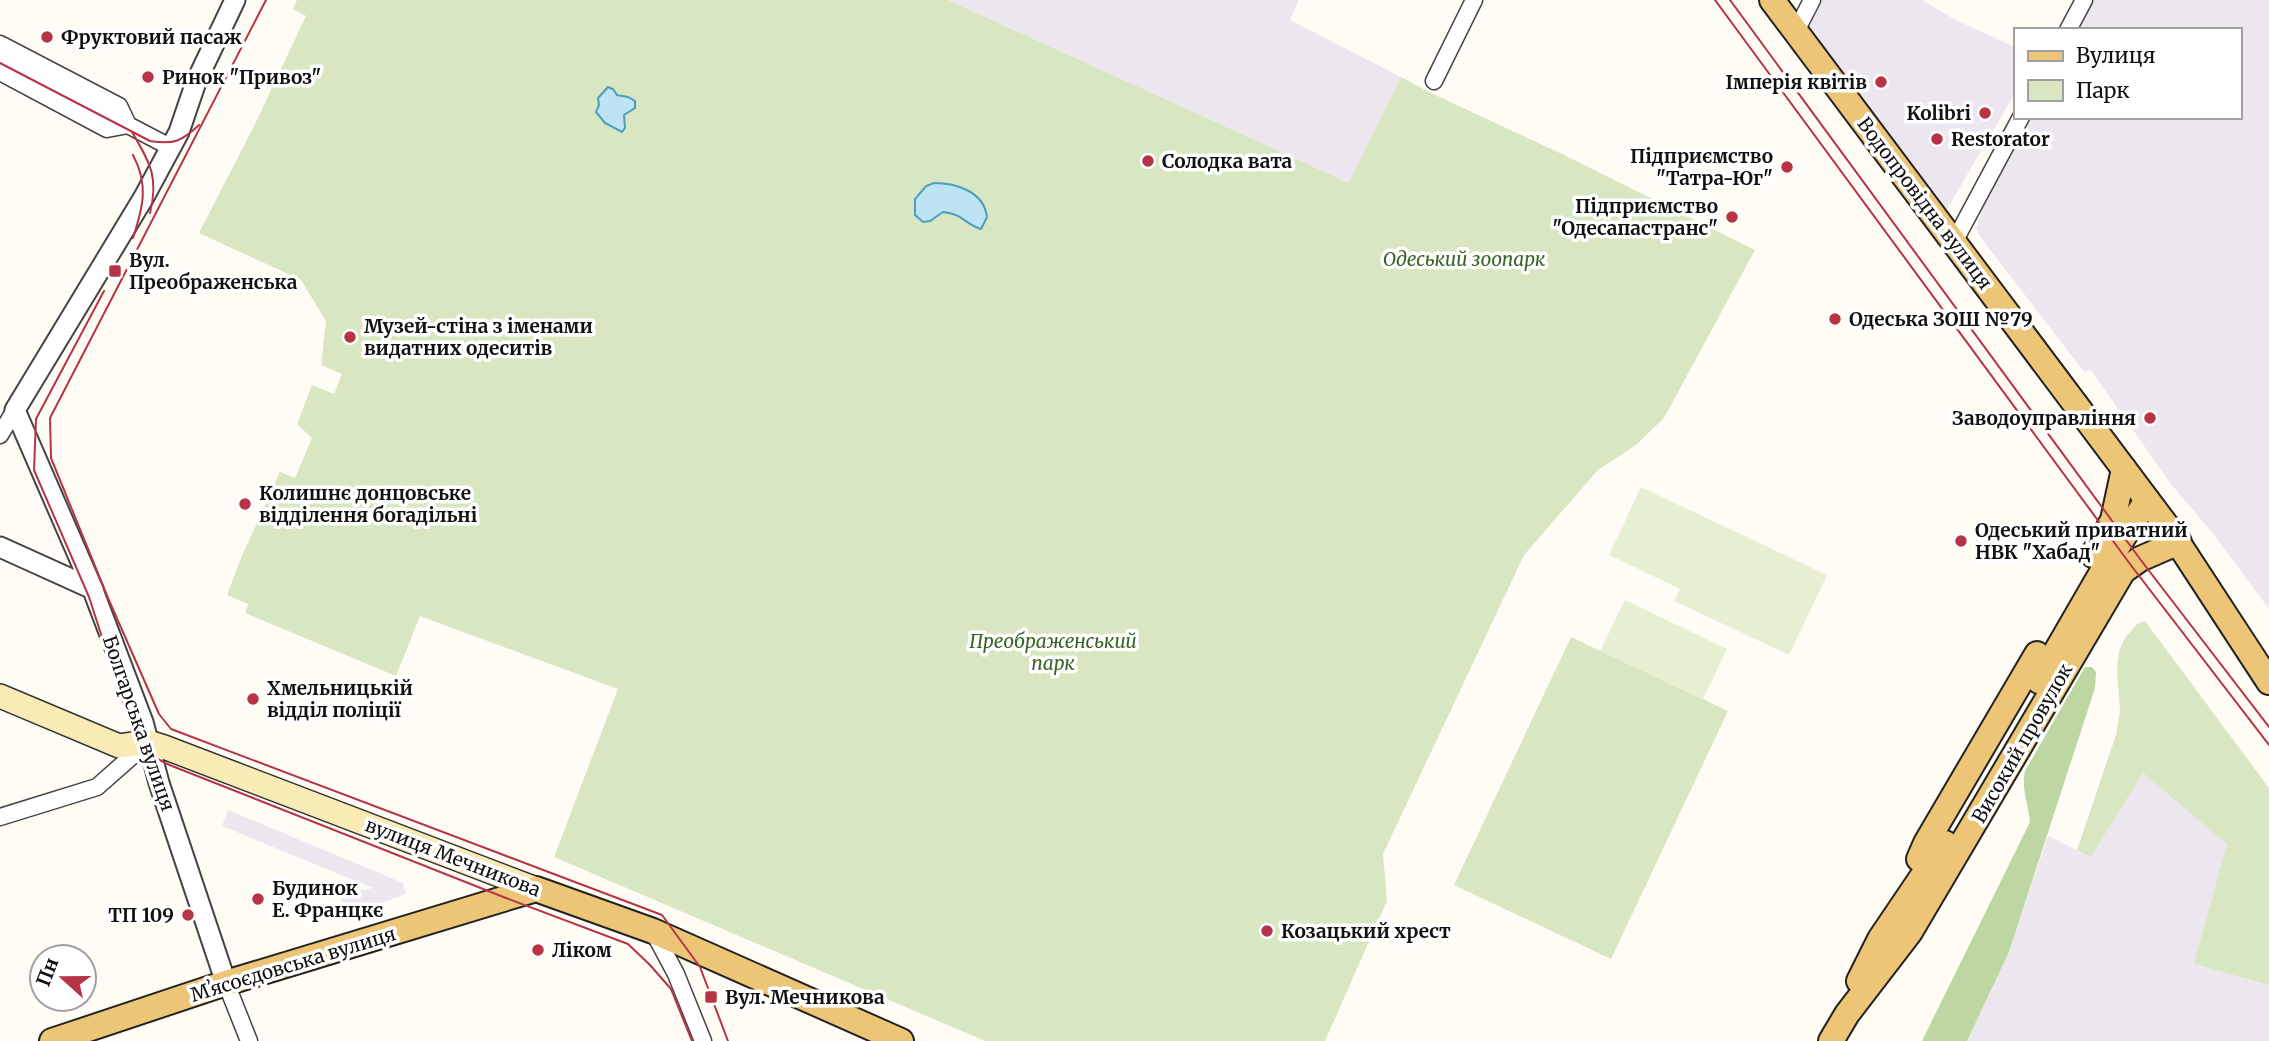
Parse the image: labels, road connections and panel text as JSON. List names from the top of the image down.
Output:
{
  "streets": {
    "main road": [
      "Водопровідна вулиця",
      "Високий провулок",
      "вулиця Мечникова",
      "Мʼясоєдовська вулиця"
    ],
    "street": ["Болгарська вулиця"]
  },
  "crossings": [
    ["Водопровідна вулиця", "Високий провулок"],
    ["Болгарська вулиця", "вулиця Мечникова"],
    ["Болгарська вулиця", "Мʼясоєдовська вулиця"],
    ["вулиця Мечникова", "Мʼясоєдовська вулиця"]
  ],
  "parks": ["Одеський зоопарк", "Преображенський парк"],
  "places": {
    "other": [
      "Фруктовий пасаж",
      "Ринок \"Привоз\"",
      "Імперія квітів",
      "Kolibri",
      "Restorator",
      "Солодка вата",
      "Підприємство \"Татра-Юг\"",
      "Підприємство \"Одесапастранс\"",
      "Одеська ЗОШ №79",
      "Музей-стіна з іменами видатних одеситів",
      "Заводоуправління",
      "Колишнє донцовське відділення богадільні",
      "Одеський приватний НВК \"Хабад\"",
      "Хмельницькій відділ поліції",
      "Будинок Е. Францкє",
      "ТП 109",
      "Козацький хрест",
      "Ліком"
    ],
    "transit": ["Вул. Преображенська", "Вул. Мечникова"]
  },
  "legend": ["Вулиця", "Парк"],
  "north": "left"
}
